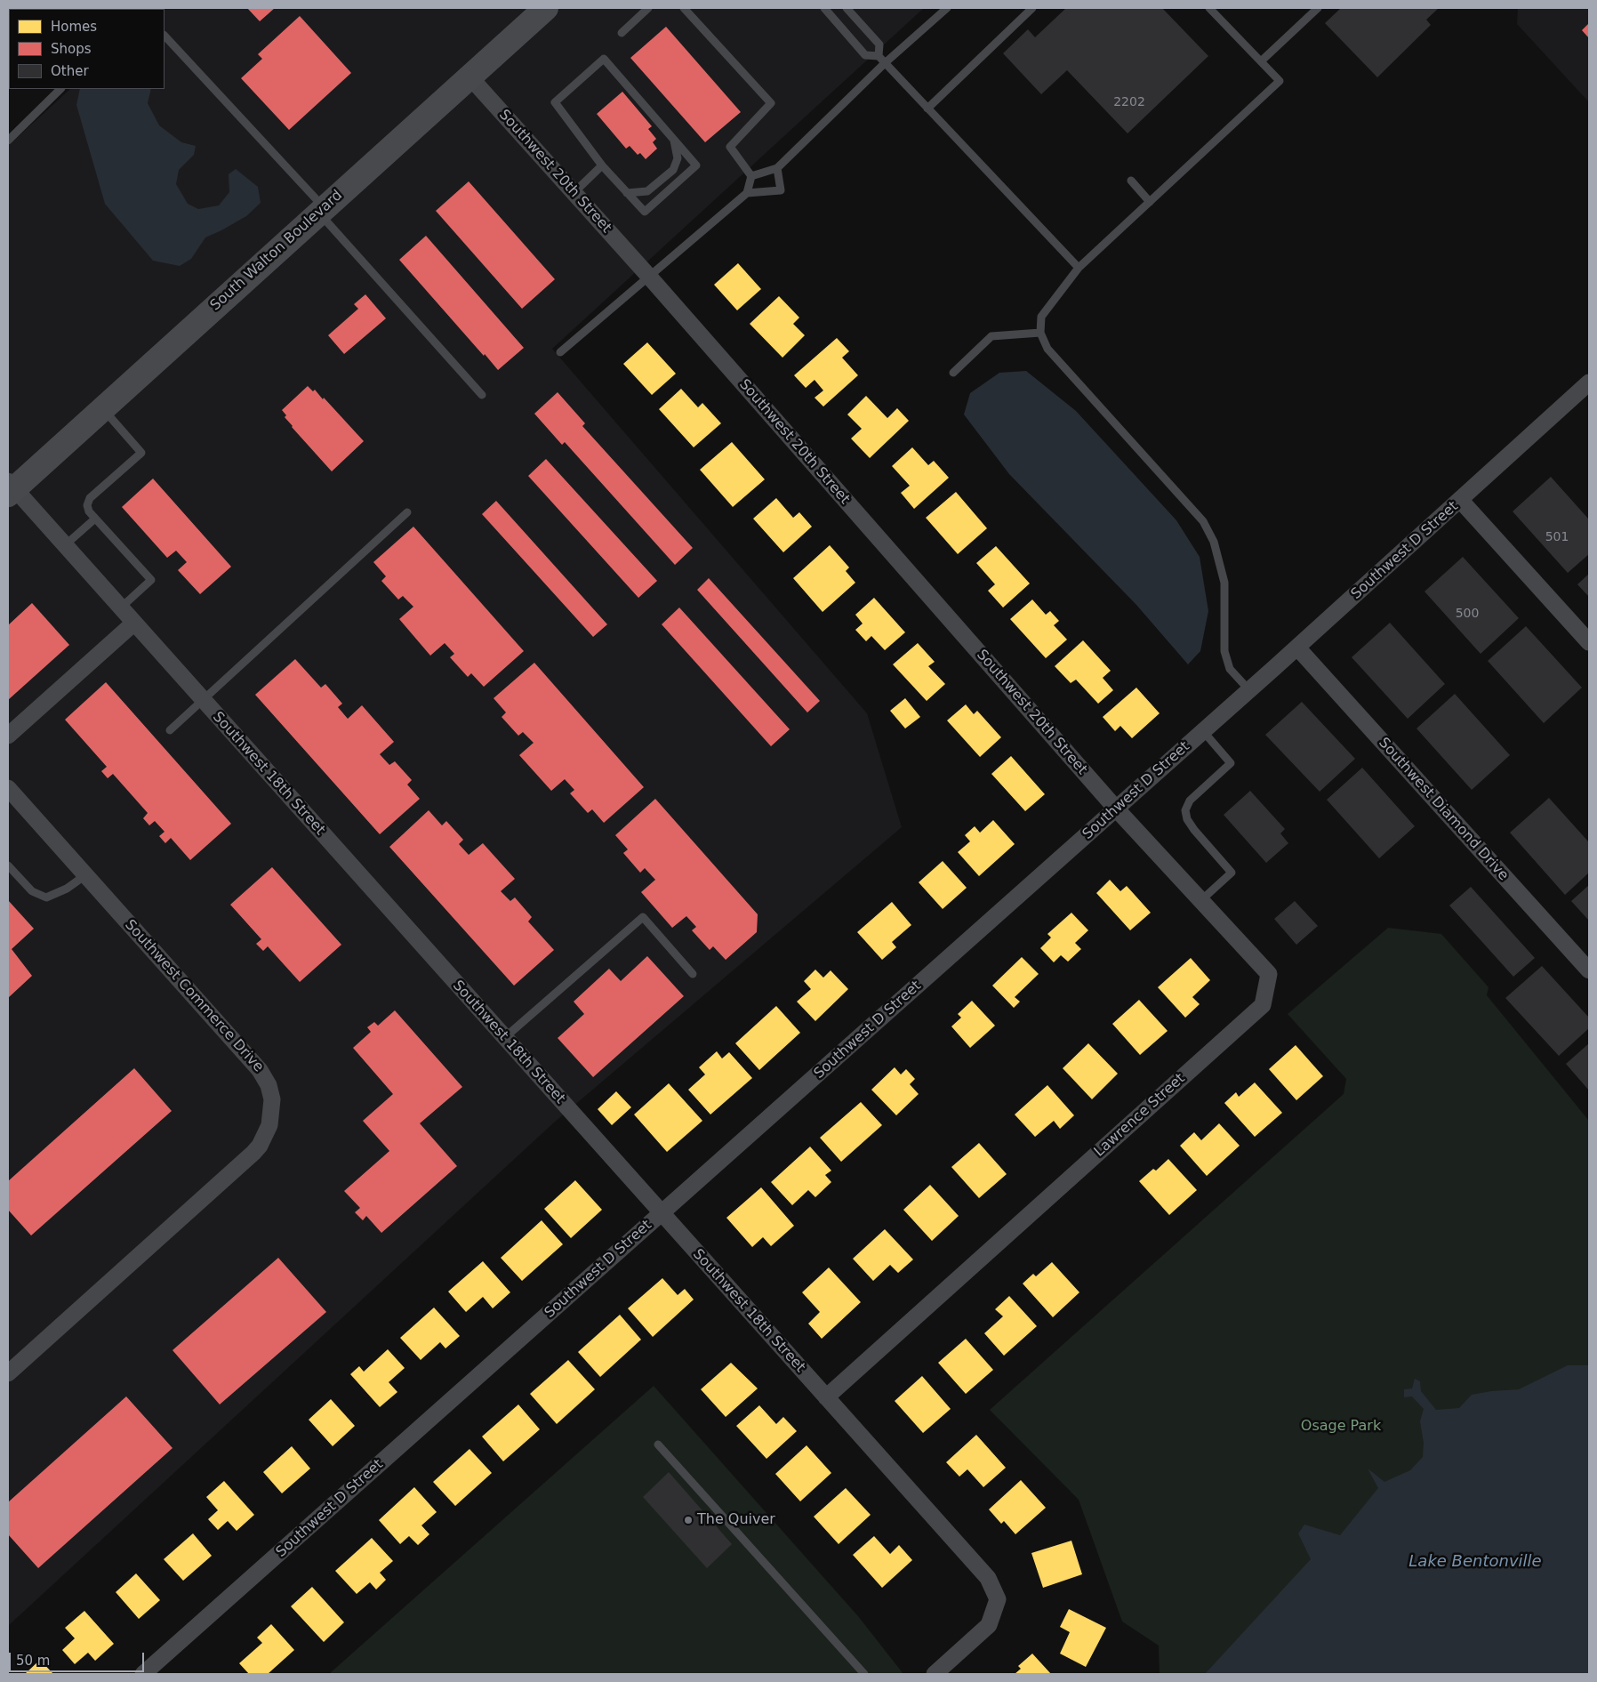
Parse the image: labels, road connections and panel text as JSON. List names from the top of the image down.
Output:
{
  "streets": {
    "main road": ["South Walton Boulevard"],
    "street": [
      "Southwest 20th Street",
      "Southwest D Street",
      "Southwest 18th Street",
      "Southwest Diamond Drive",
      "Southwest Commerce Drive",
      "Lawrence Street"
    ]
  },
  "crossings": [
    ["Southwest 20th Street", "South Walton Boulevard"],
    ["Southwest 20th Street", "Southwest D Street"],
    ["Southwest 20th Street", "Lawrence Street"],
    ["South Walton Boulevard", "Southwest 18th Street"],
    ["Southwest D Street", "Southwest 18th Street"],
    ["Southwest D Street", "Southwest Diamond Drive"],
    ["Southwest D Street", "Lawrence Street"],
    ["Southwest 18th Street", "Lawrence Street"]
  ],
  "water": ["Lake Bentonville"],
  "parks": ["Osage Park"],
  "places": ["The Quiver"],
  "house_numbers": ["2202", "501", "500"],
  "legend": ["Homes", "Shops", "Other"],
  "scale_bar": "50 m"
}
